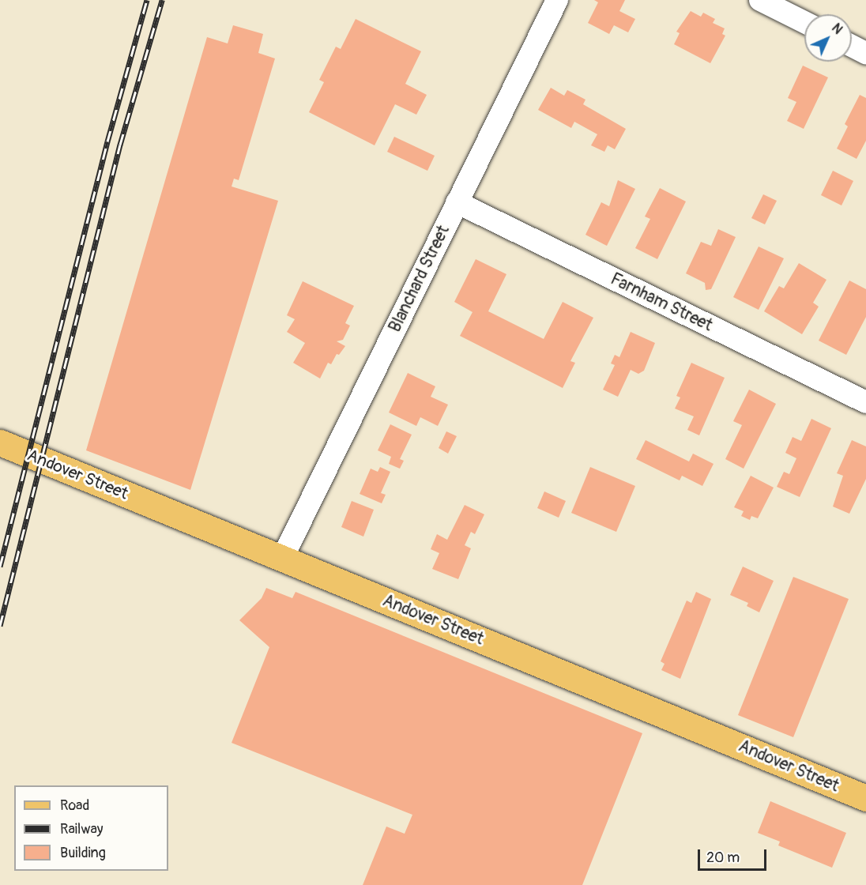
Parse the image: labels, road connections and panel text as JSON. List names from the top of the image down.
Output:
{
  "streets": {
    "main road": ["Andover Street"],
    "street": ["Blanchard Street", "Farnham Street"]
  },
  "crossings": [
    ["Blanchard Street", "Farnham Street"],
    ["Blanchard Street", "Andover Street"]
  ],
  "legend": ["Road", "Railway", "Building"],
  "scale_bar": "20 m",
  "north": "top right"
}
